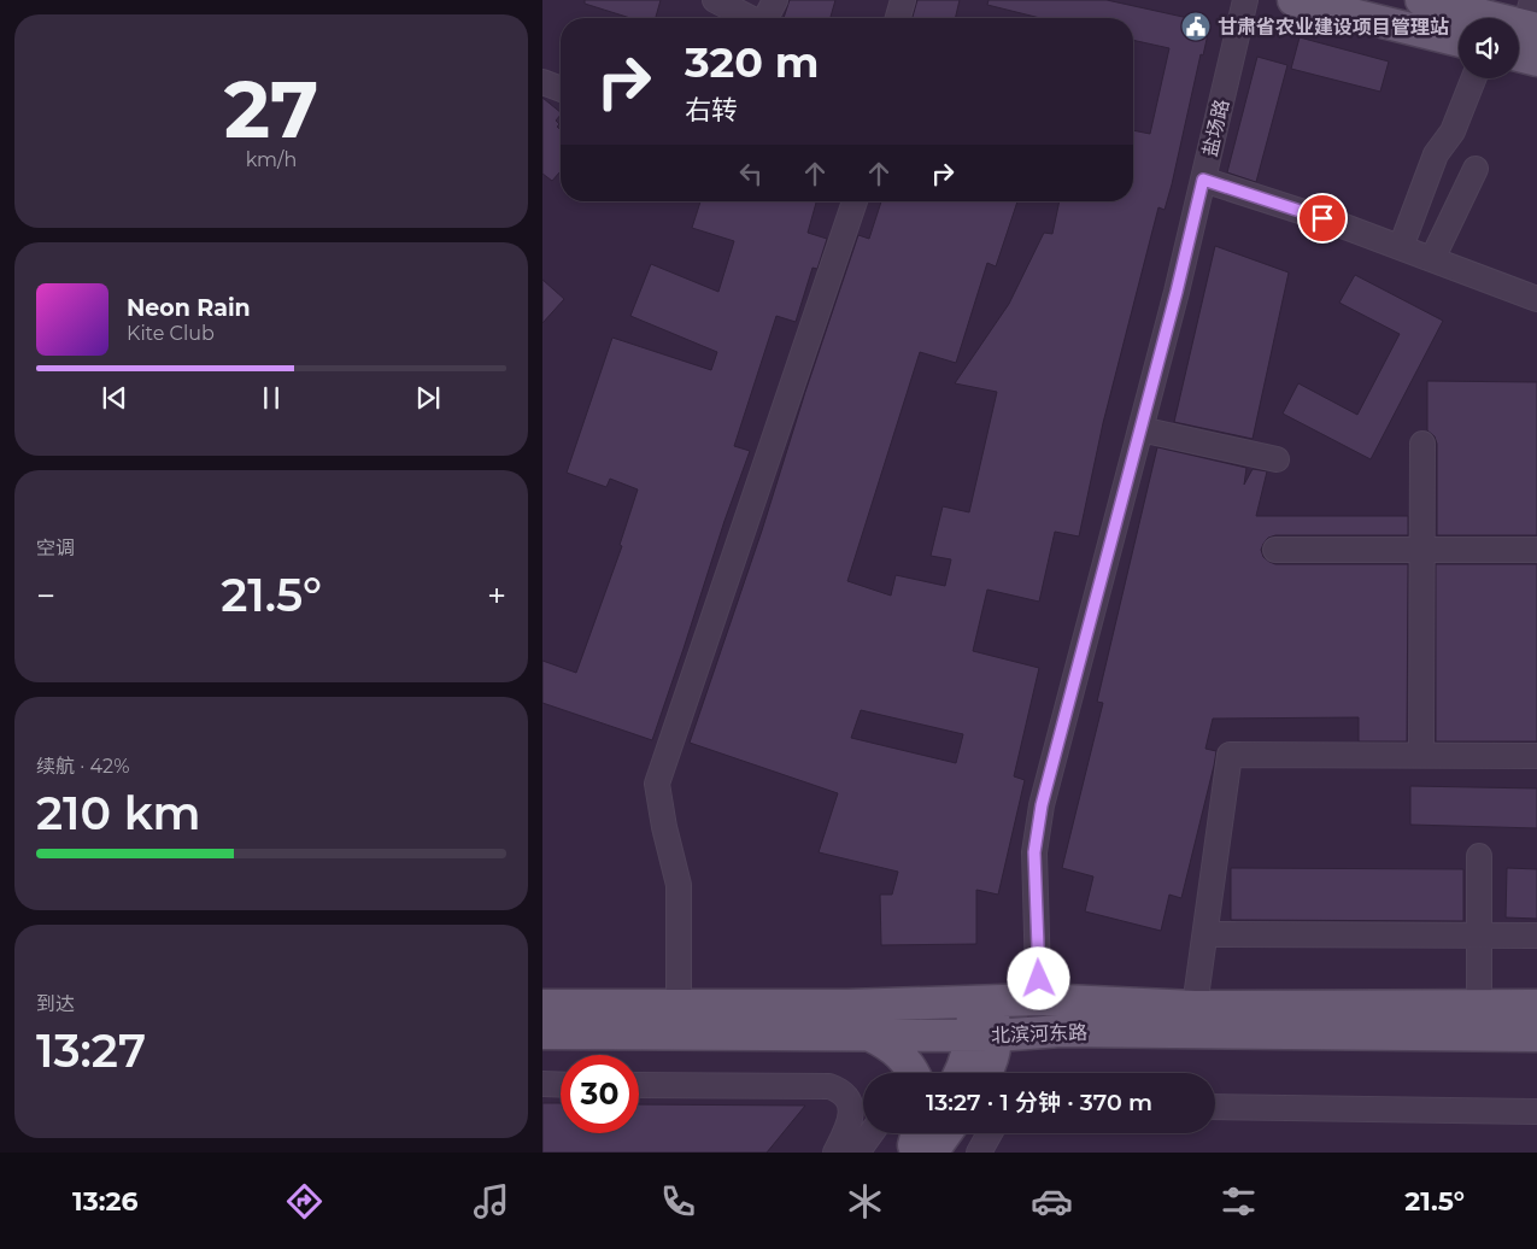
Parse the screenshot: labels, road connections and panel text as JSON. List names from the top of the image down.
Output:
{
  "streets": {
    "main road": ["北滨河东路"],
    "street": ["盐场路"]
  },
  "crossings": [
    ["盐场路", "北滨河东路"]
  ],
  "places": {
    "public building": ["甘肃省农业建设项目管理站"]
  },
  "page": {
    "tile": [
      ["27", "km/h"],
      "空调",
      ["续航 · 42%", "210 km"],
      ["到达", "13:27"]
    ],
    "turn": ["320 m", "右转"],
    "song": ["Neon Rain", "Kite Club"],
    "heat": ["−", "21.5°", "+"],
    "limit": "30",
    "trip": "13:27 · 1 分钟 · 370 m",
    "tabs": ["13:26", "21.5°"]
  }
}
